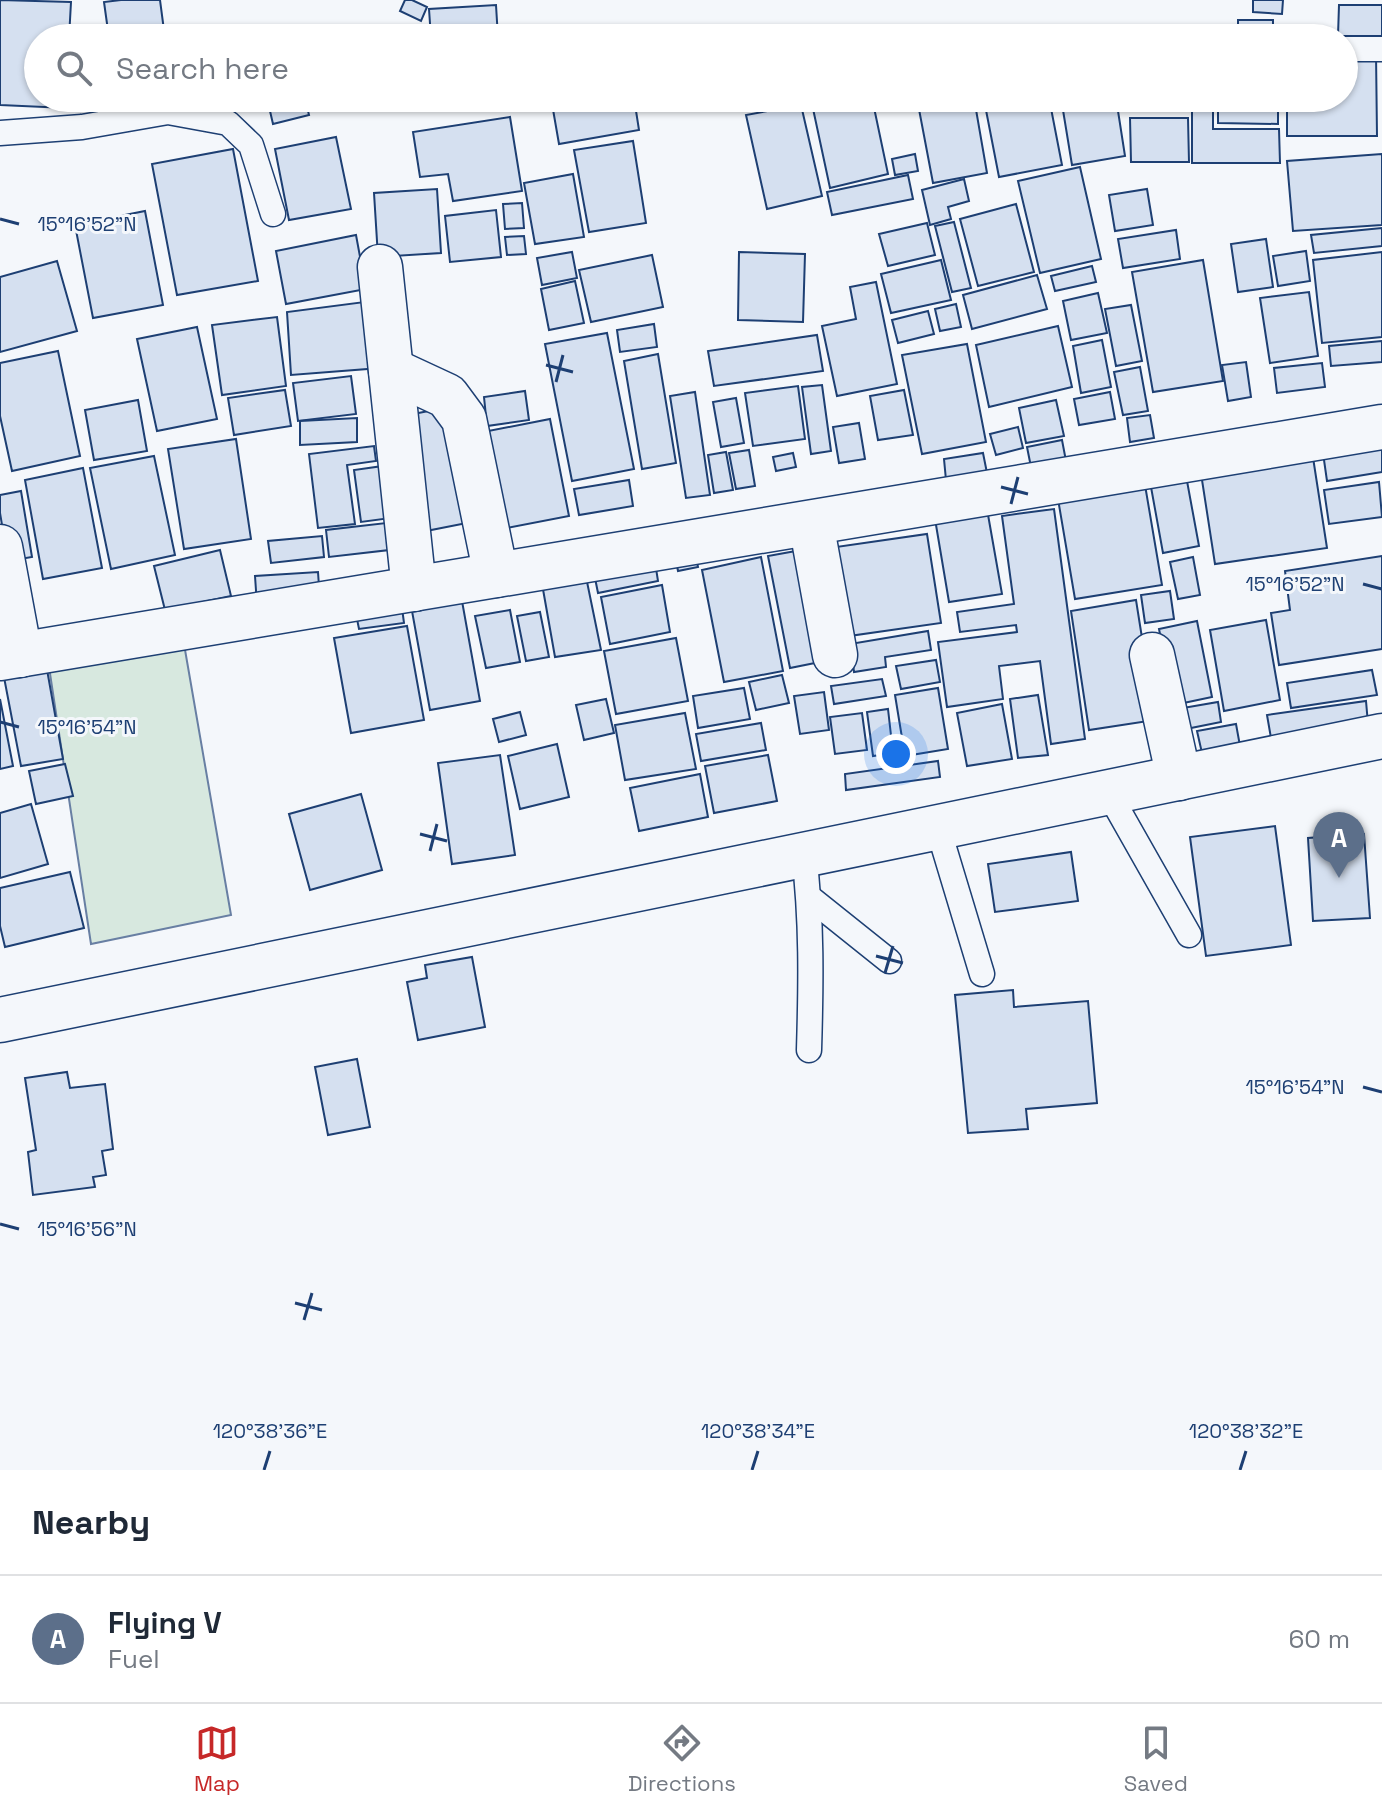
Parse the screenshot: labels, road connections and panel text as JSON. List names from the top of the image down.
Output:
{
  "page": {
    "search": "Search here",
    "pins": "A",
    "heading": "Nearby",
    "list": [
      {
        "mark": "A",
        "name": "Flying V",
        "note": "Fuel",
        "value": "60 m"
      }
    ],
    "nav": ["Map", "Directions", "Saved"]
  },
  "coordinates": [
    "15°16'52\"N",
    "15°16'54\"N",
    "15°16'56\"N",
    "120°38'36\"E",
    "120°38'34\"E",
    "120°38'32\"E"
  ]
}
